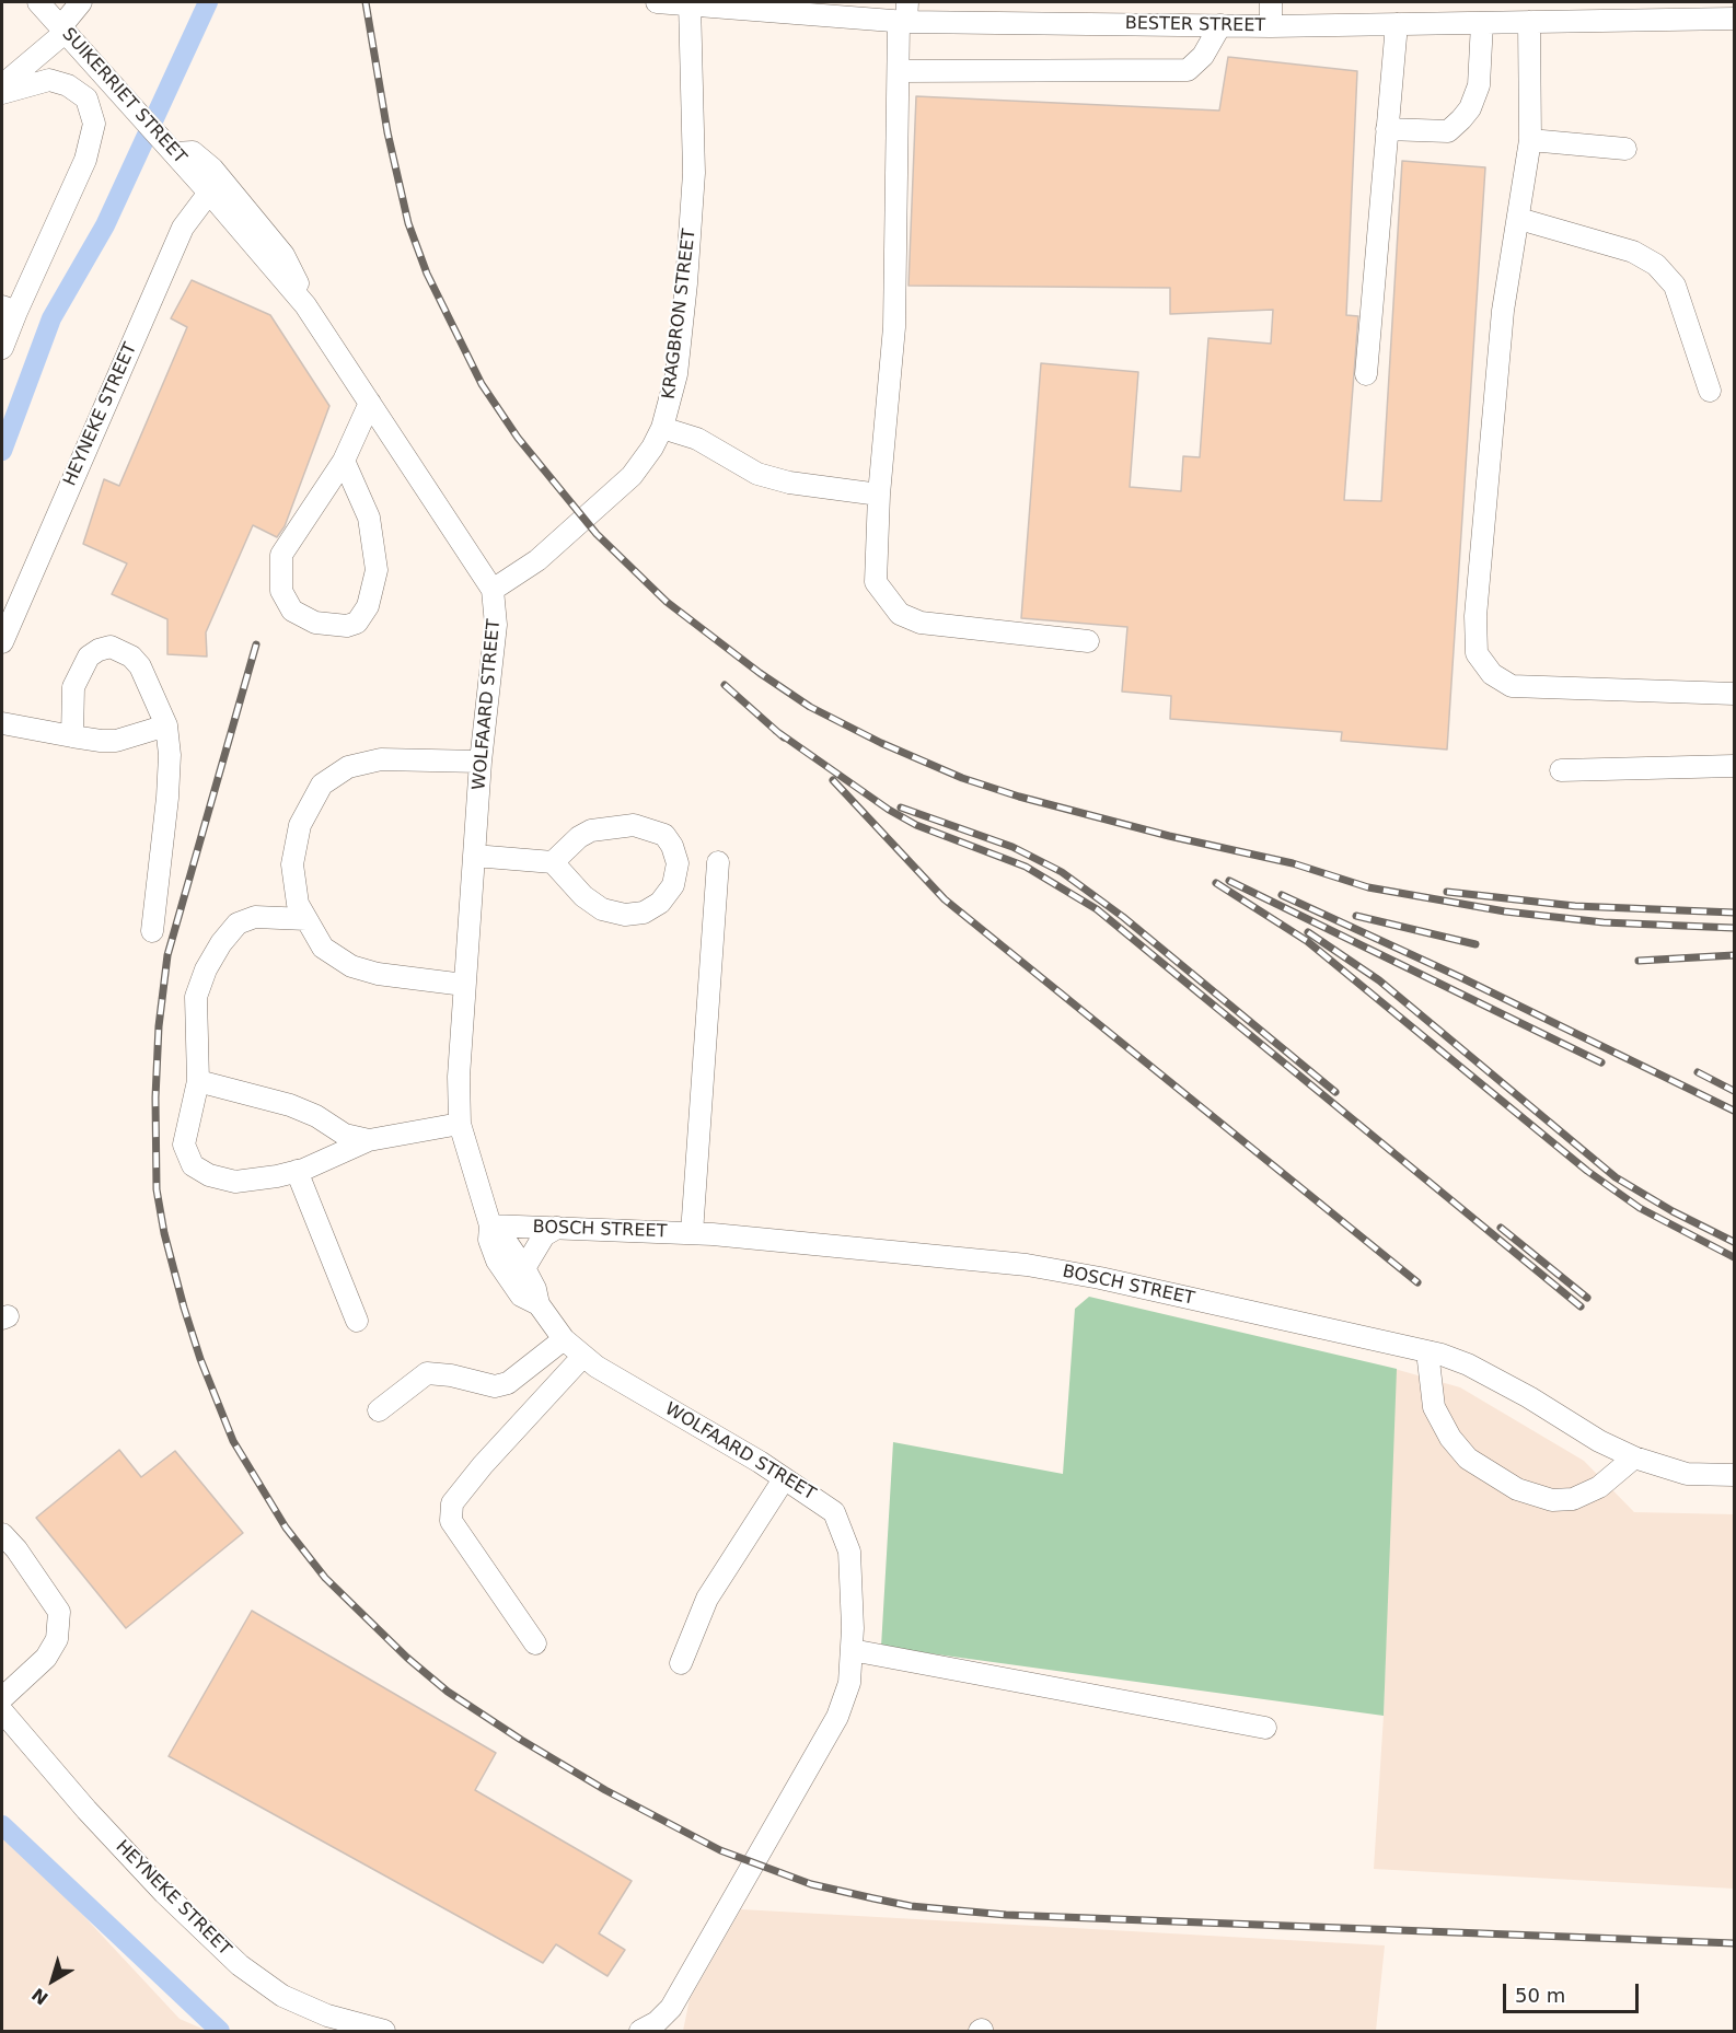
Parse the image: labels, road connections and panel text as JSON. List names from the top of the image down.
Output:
{
  "streets": {
    "street": [
      "BESTER STREET",
      "SUIKERRIET STREET",
      "KRAGBRON STREET",
      "HEYNEKE STREET",
      "WOLFAARD STREET",
      "BOSCH STREET"
    ]
  },
  "crossings": [
    ["BESTER STREET", "KRAGBRON STREET"],
    ["SUIKERRIET STREET", "HEYNEKE STREET"],
    ["SUIKERRIET STREET", "WOLFAARD STREET"],
    ["KRAGBRON STREET", "WOLFAARD STREET"],
    ["HEYNEKE STREET", "WOLFAARD STREET"],
    ["WOLFAARD STREET", "BOSCH STREET"]
  ],
  "scale_bar": "50 m",
  "north": "bottom left"
}
